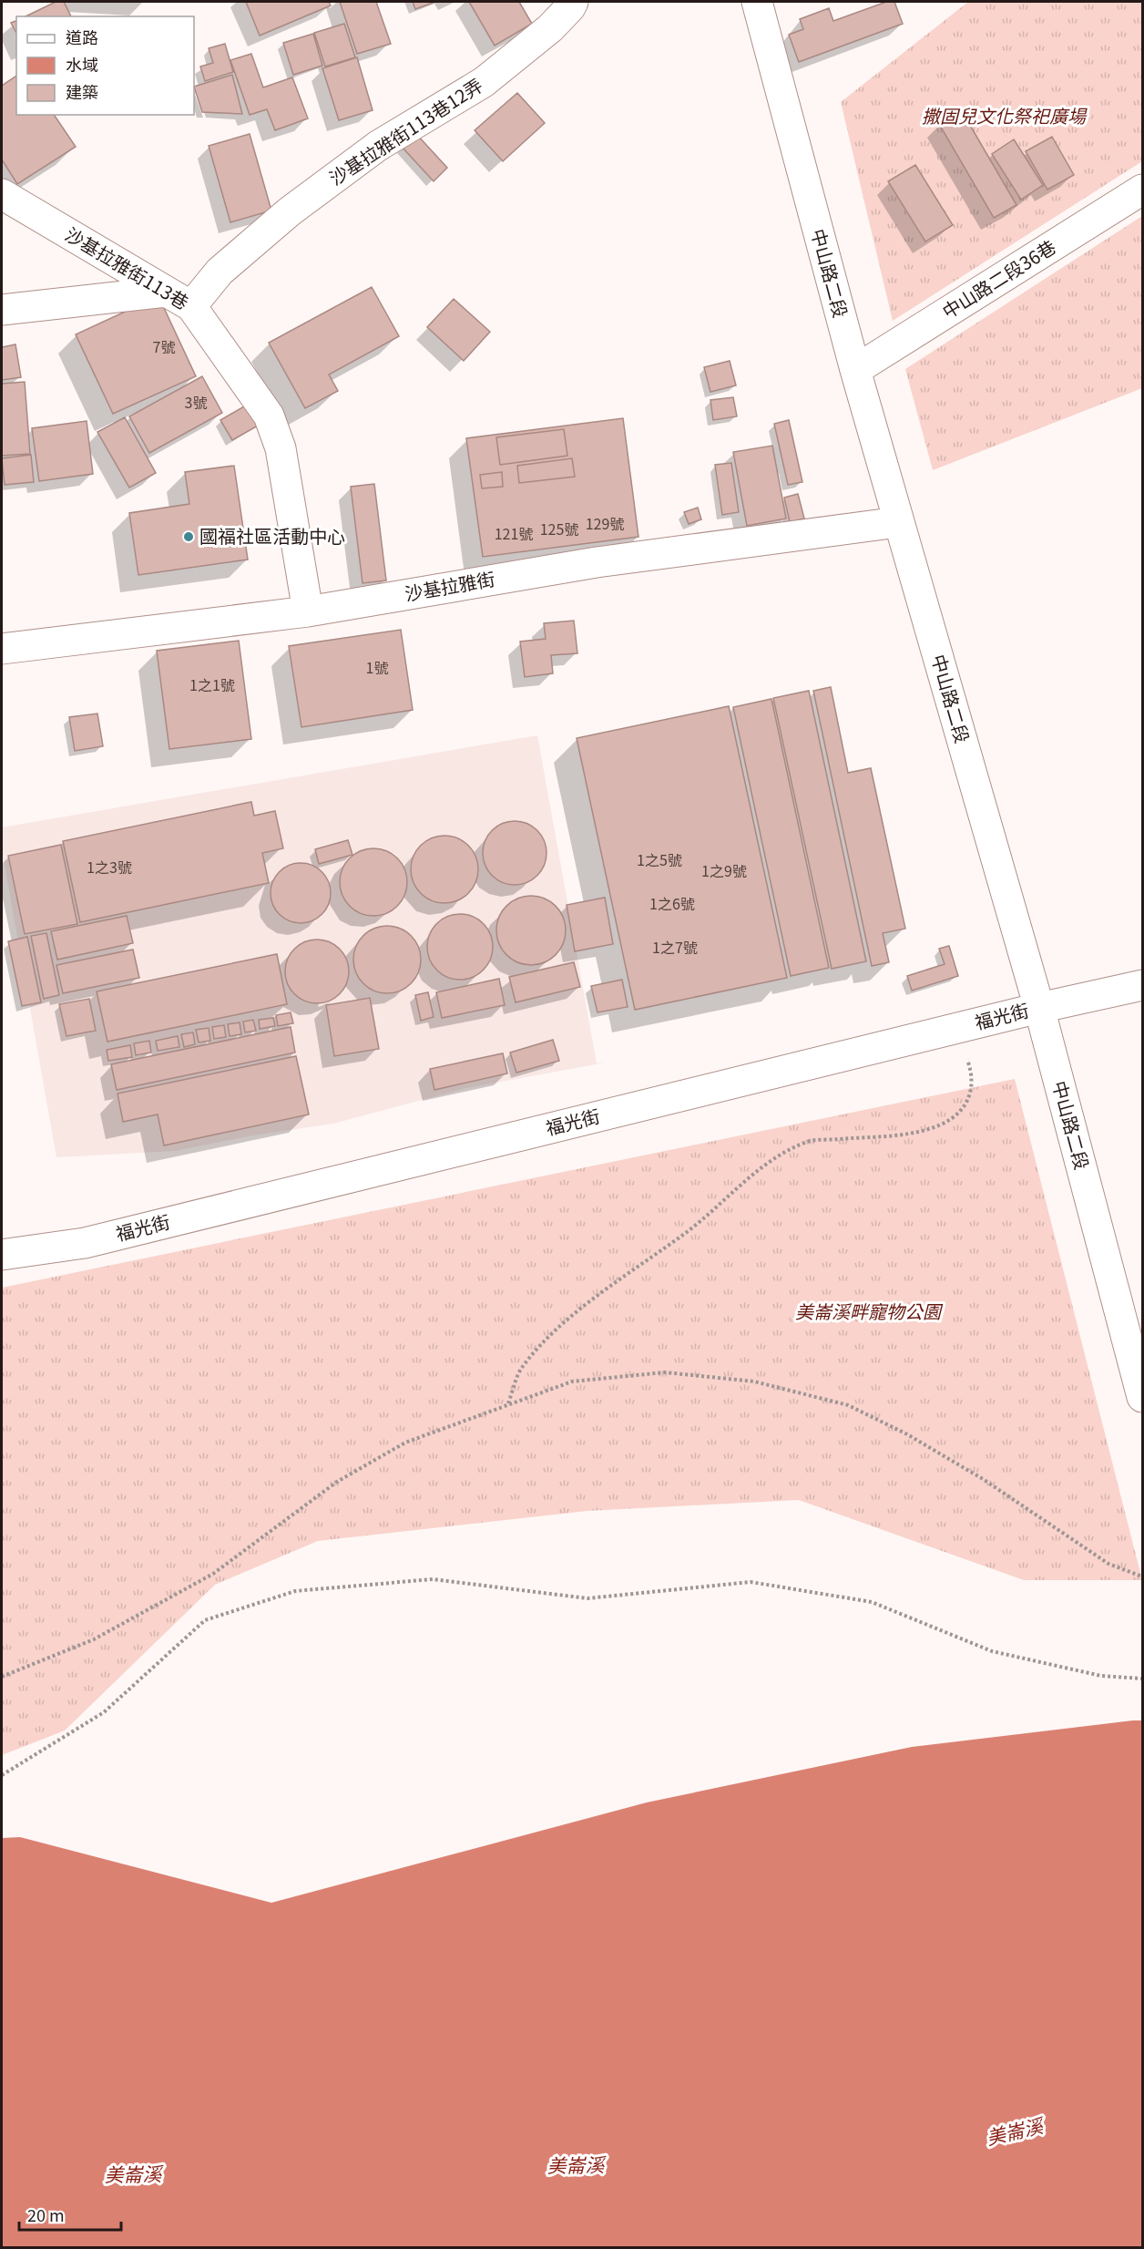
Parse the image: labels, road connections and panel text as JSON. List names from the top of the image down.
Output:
{
  "streets": {
    "street": [
      "沙基拉雅街113巷12弄",
      "沙基拉雅街113巷",
      "中山路二段",
      "中山路二段36巷",
      "沙基拉雅街",
      "福光街"
    ]
  },
  "crossings": [
    ["沙基拉雅街113巷12弄", "沙基拉雅街113巷"],
    ["沙基拉雅街113巷", "沙基拉雅街"],
    ["中山路二段", "中山路二段36巷"],
    ["中山路二段", "沙基拉雅街"],
    ["中山路二段", "福光街"]
  ],
  "water": ["美崙溪"],
  "parks": ["撒固兒文化祭祀廣場", "美崙溪畔寵物公園"],
  "places": ["國福社區活動中心"],
  "house_numbers": [
    "7號",
    "3號",
    "129號",
    "125號",
    "121號",
    "1號",
    "1之1號",
    "1之5號",
    "1之3號",
    "1之9號",
    "1之6號",
    "1之7號"
  ],
  "legend": ["道路", "水域", "建築"],
  "scale_bar": "20 m"
}
